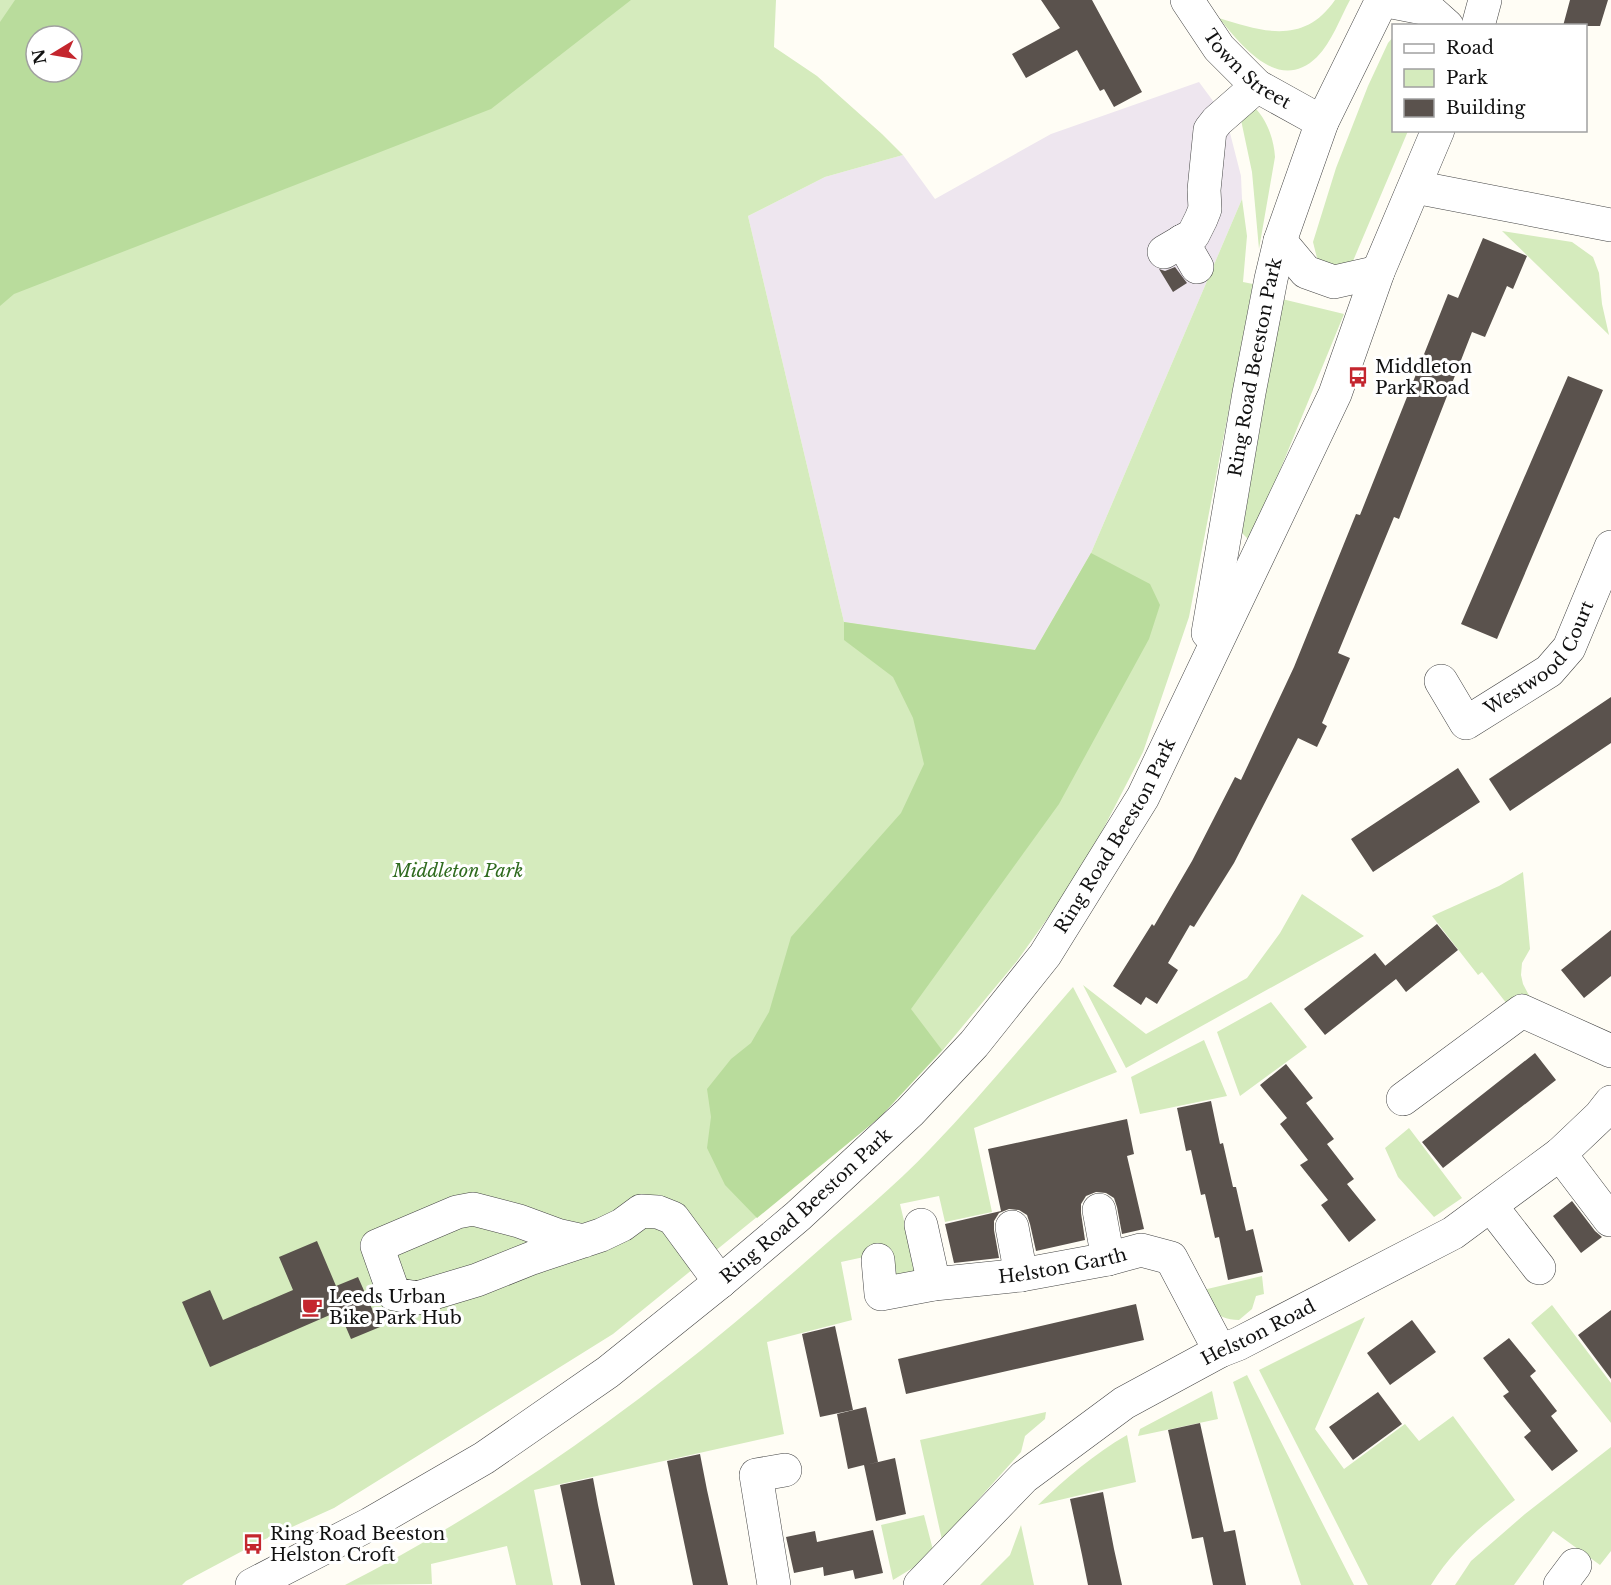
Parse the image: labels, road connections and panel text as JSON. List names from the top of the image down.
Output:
{
  "streets": {
    "street": [
      "Town Street",
      "Ring Road Beeston Park",
      "Westwood Court",
      "Helston Garth",
      "Helston Road"
    ]
  },
  "crossings": [
    ["Town Street", "Ring Road Beeston Park"],
    ["Helston Garth", "Helston Road"]
  ],
  "parks": ["Middleton Park"],
  "places": {
    "bus stop": ["Middleton Park Road", "Ring Road Beeston Helston Croft"],
    "cafe": ["Leeds Urban Bike Park Hub"]
  },
  "legend": ["Road", "Park", "Building"],
  "north": "left"
}
